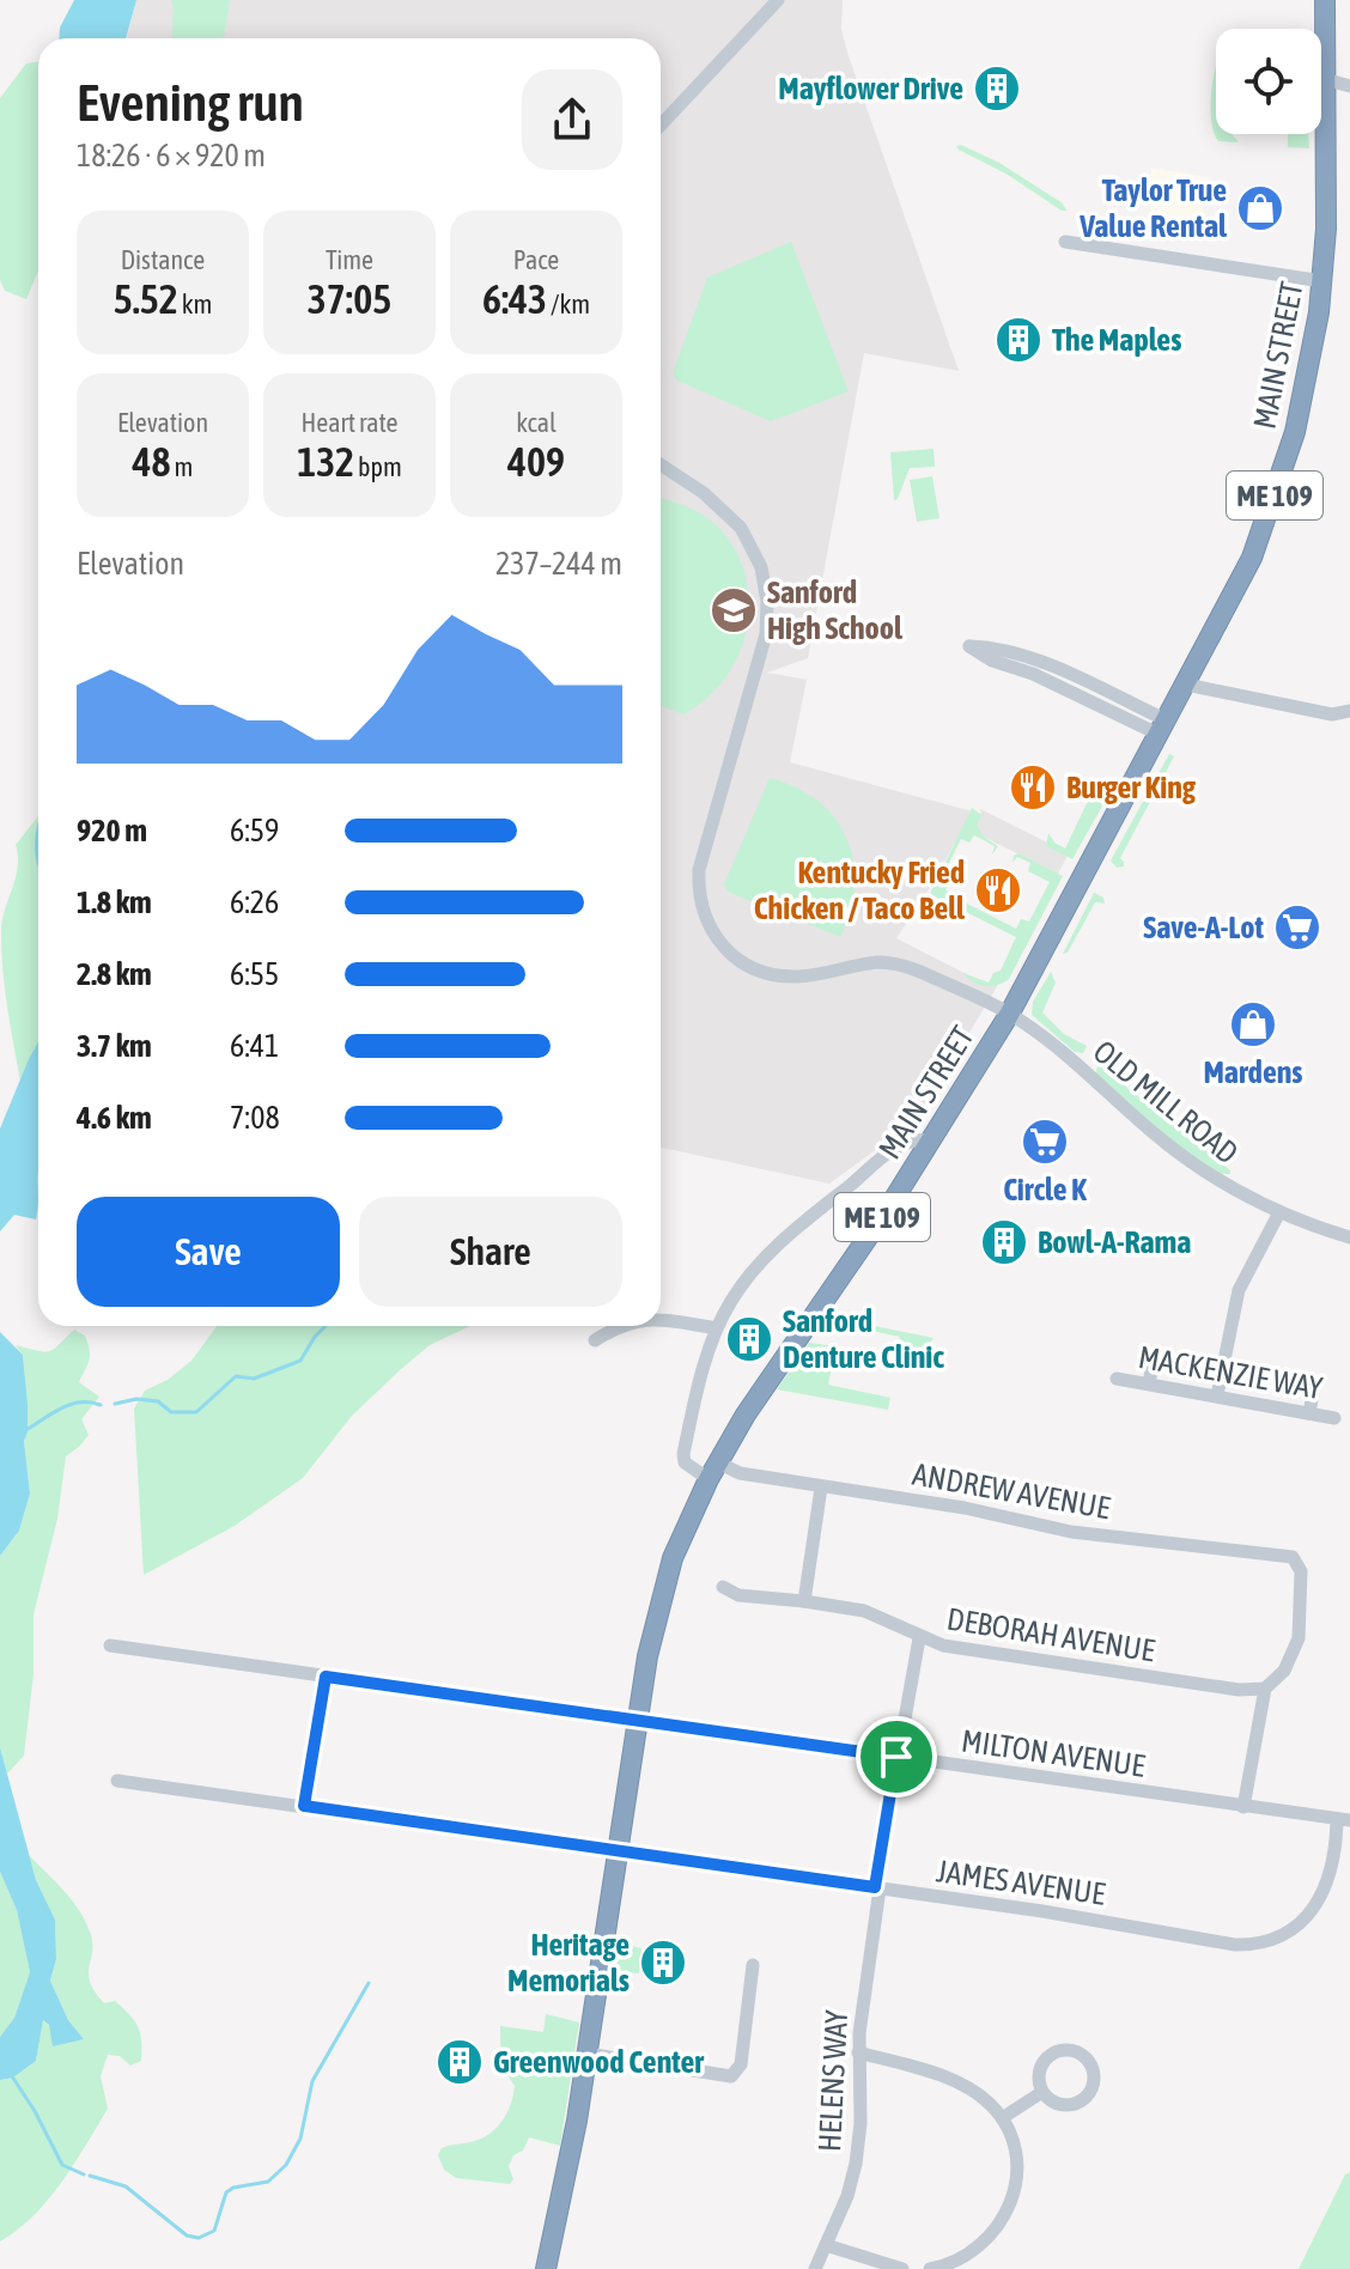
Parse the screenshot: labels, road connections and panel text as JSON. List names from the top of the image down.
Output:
{
  "streets": {
    "highway": ["MAIN STREET", "ME 109"],
    "street": [
      "OLD MILL ROAD",
      "MACKENZIE WAY",
      "ANDREW AVENUE",
      "DEBORAH AVENUE",
      "MILTON AVENUE",
      "JAMES AVENUE",
      "HELENS WAY"
    ]
  },
  "crossings": [
    ["MAIN STREET", "OLD MILL ROAD"],
    ["MAIN STREET", "ANDREW AVENUE"],
    ["MAIN STREET", "MILTON AVENUE"],
    ["MAIN STREET", "JAMES AVENUE"],
    ["ANDREW AVENUE", "DEBORAH AVENUE"],
    ["DEBORAH AVENUE", "HELENS WAY"],
    ["MILTON AVENUE", "JAMES AVENUE"],
    ["MILTON AVENUE", "HELENS WAY"],
    ["JAMES AVENUE", "HELENS WAY"]
  ],
  "places": {
    "building": [
      "Mayflower Drive",
      "The Maples",
      "Bowl-A-Rama",
      "Sanford Denture Clinic",
      "Heritage Memorials",
      "Greenwood Center"
    ],
    "shop": ["Taylor True Value Rental", "Mardens"],
    "school or university": ["Sanford High School"],
    "restaurant": ["Burger King", "Kentucky Fried Chicken / Taco Bell"],
    "supermarket": ["Save-A-Lot", "Circle K"]
  },
  "page": {
    "heading": ["Evening run", "18:26 · 6 × 920 m"],
    "stats": [
      ["Distance", "5.52 km"],
      ["Time", "37:05"],
      ["Pace", "6:43 /km"],
      ["Elevation", "48 m"],
      ["Heart rate", "132 bpm"],
      ["kcal", "409"]
    ],
    "chart": ["Elevation", "237–244 m"],
    "list": [
      {
        "name": "920 m",
        "note": "6:59"
      },
      {
        "name": "1.8 km",
        "note": "6:26"
      },
      {
        "name": "2.8 km",
        "note": "6:55"
      },
      {
        "name": "3.7 km",
        "note": "6:41"
      },
      {
        "name": "4.6 km",
        "note": "7:08"
      }
    ],
    "buttons": ["Save", "Share"]
  }
}
